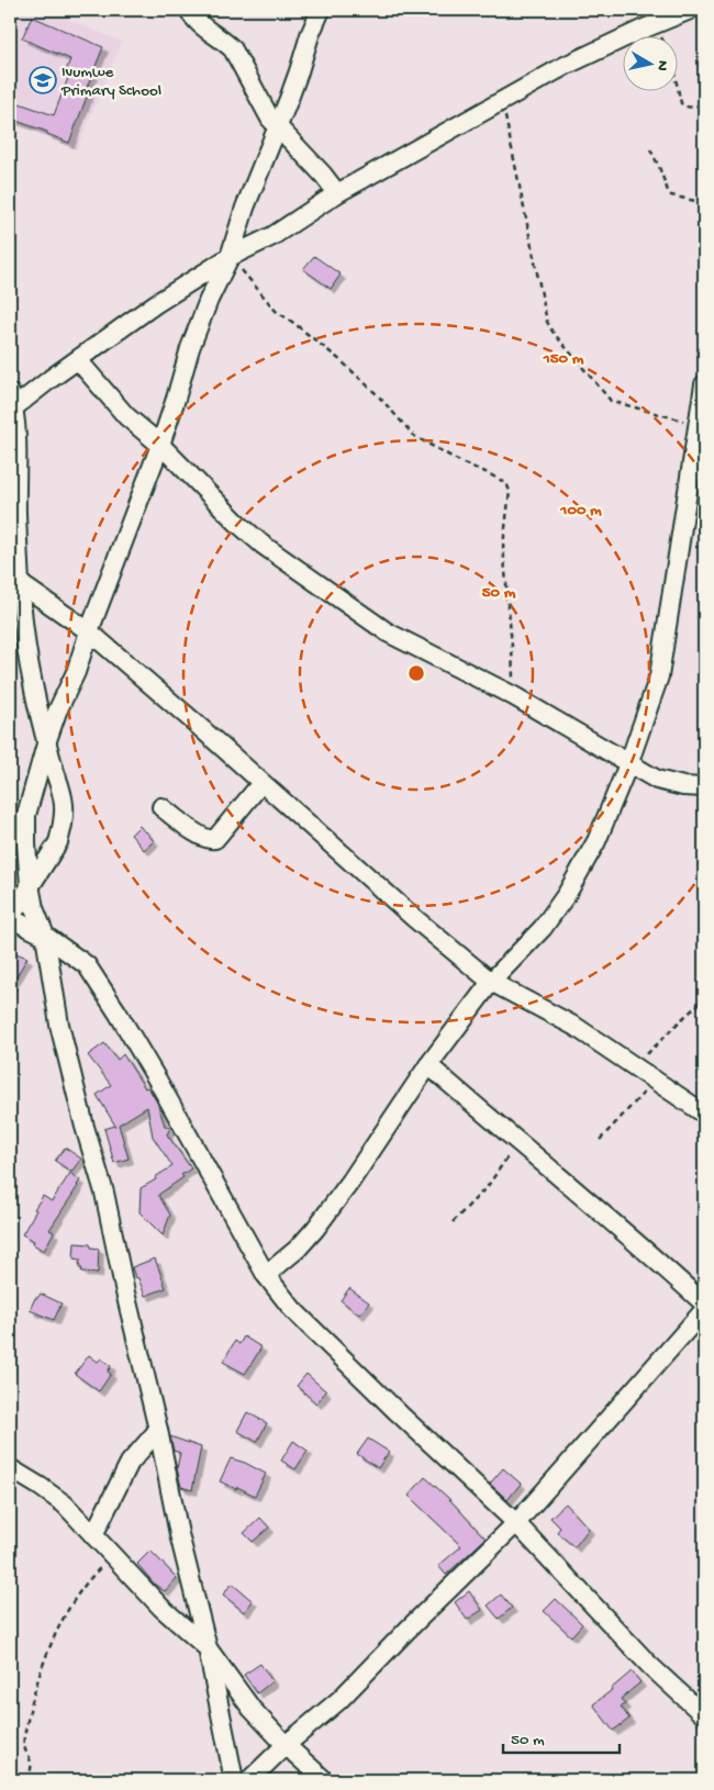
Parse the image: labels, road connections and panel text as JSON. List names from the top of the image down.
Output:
{
  "places": {
    "school or university": ["Ivumwe Primary School"]
  },
  "scale_bar": "50 m",
  "north": "right",
  "rings": ["150 m", "100 m", "50 m"]
}
